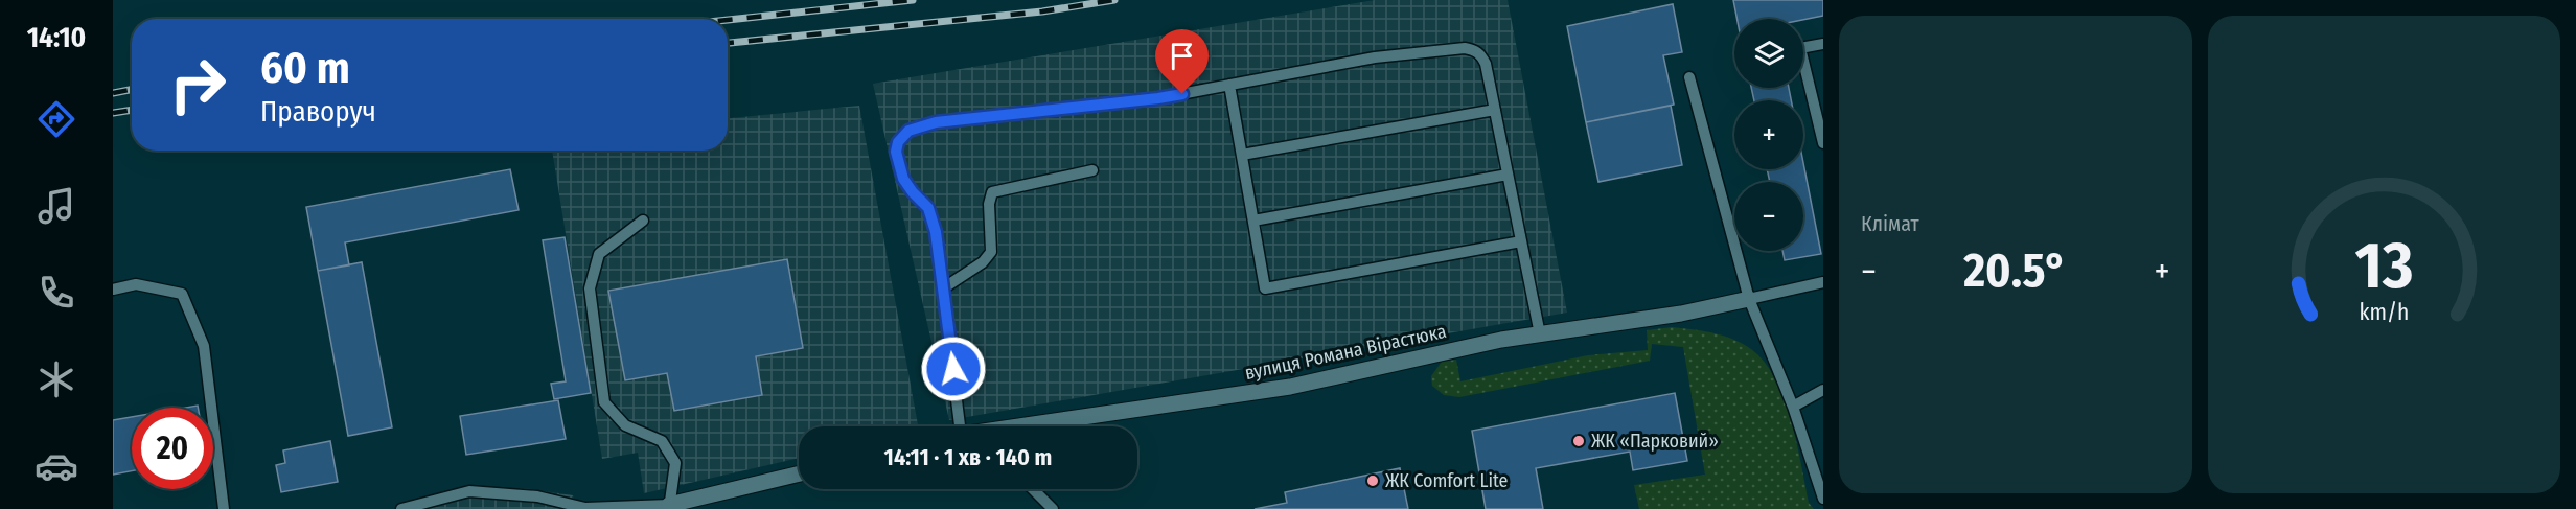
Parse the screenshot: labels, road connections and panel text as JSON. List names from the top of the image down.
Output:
{
  "streets": {
    "street": ["вулиця Романа Вірастюка"]
  },
  "places": ["ЖК «Парковий»", "ЖК Comfort Lite"],
  "page": {
    "tabs": "14:10",
    "tile": "Клімат",
    "map_buttons": ["+", "−"],
    "turn": ["60 m", "Праворуч"],
    "heat": ["−", "20.5°", "+"],
    "limit": "20",
    "trip": "14:11 · 1 хв · 140 m",
    "gauge": ["13", "km/h"]
  }
}
